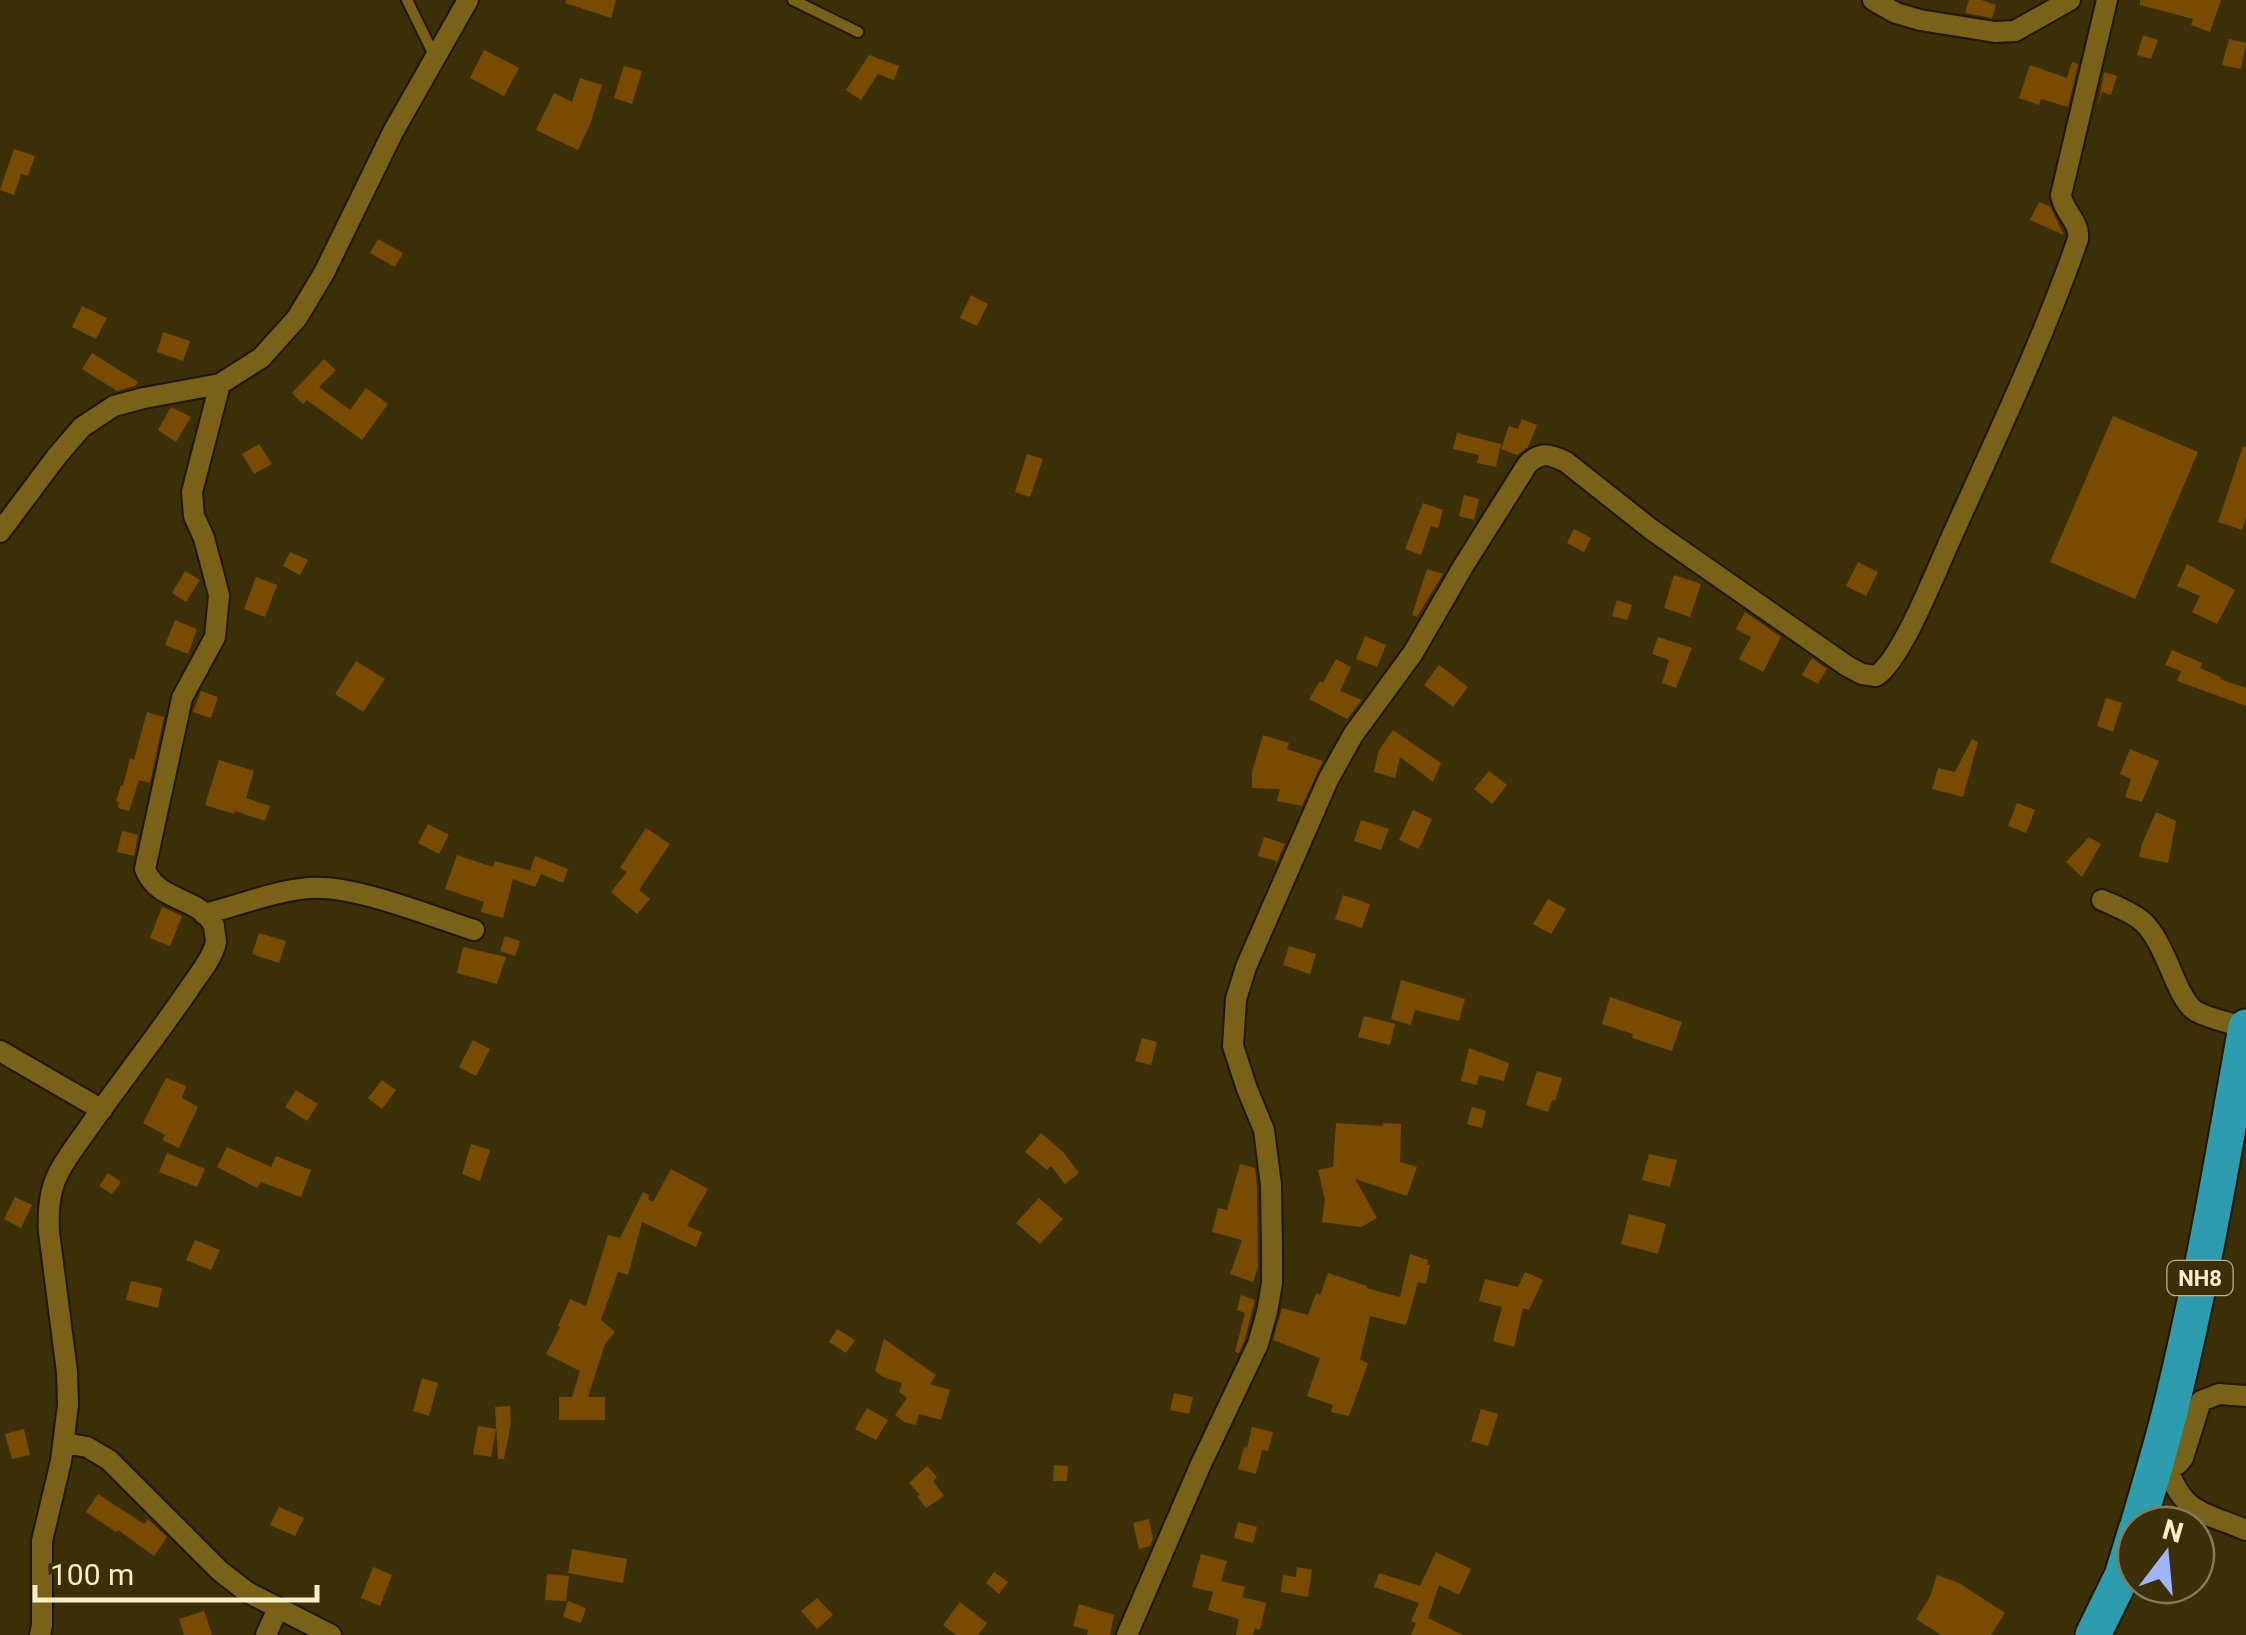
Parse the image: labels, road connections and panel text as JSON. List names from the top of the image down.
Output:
{
  "streets": {
    "highway": ["NH8"]
  },
  "scale_bar": "100 m",
  "north": "top"
}
